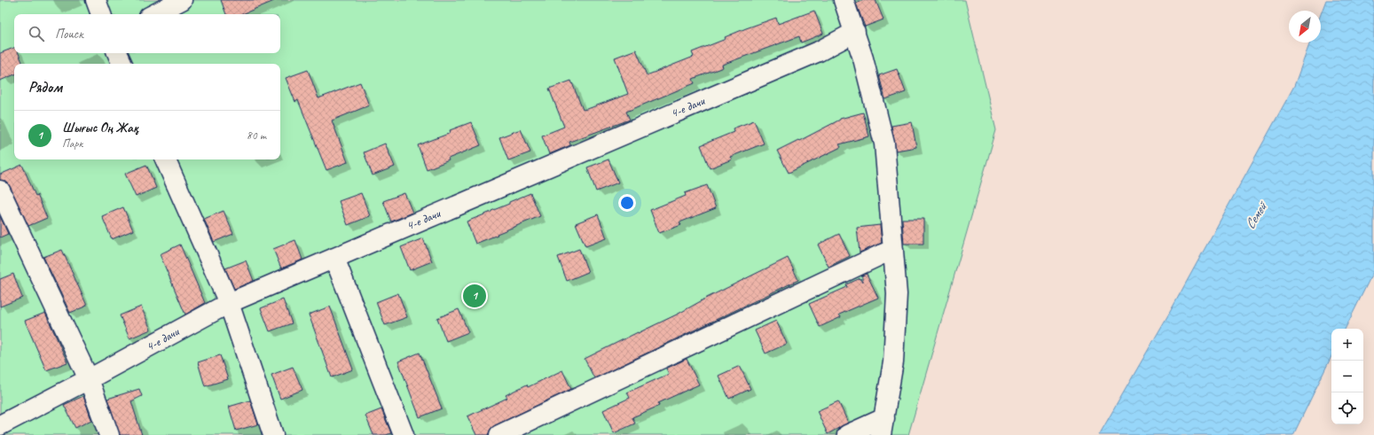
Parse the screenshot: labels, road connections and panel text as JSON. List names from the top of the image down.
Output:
{
  "streets": {
    "lane": ["4-е дачи"]
  },
  "water": ["Семей"],
  "north": "bottom left",
  "page": {
    "search": "Поиск",
    "heading": "Рядом",
    "list": [
      {
        "mark": "1",
        "name": "Шығыс Оң Жақ",
        "note": "Парк",
        "value": "80 m"
      }
    ],
    "pins": "1",
    "map_buttons": ["+", "−"]
  }
}
